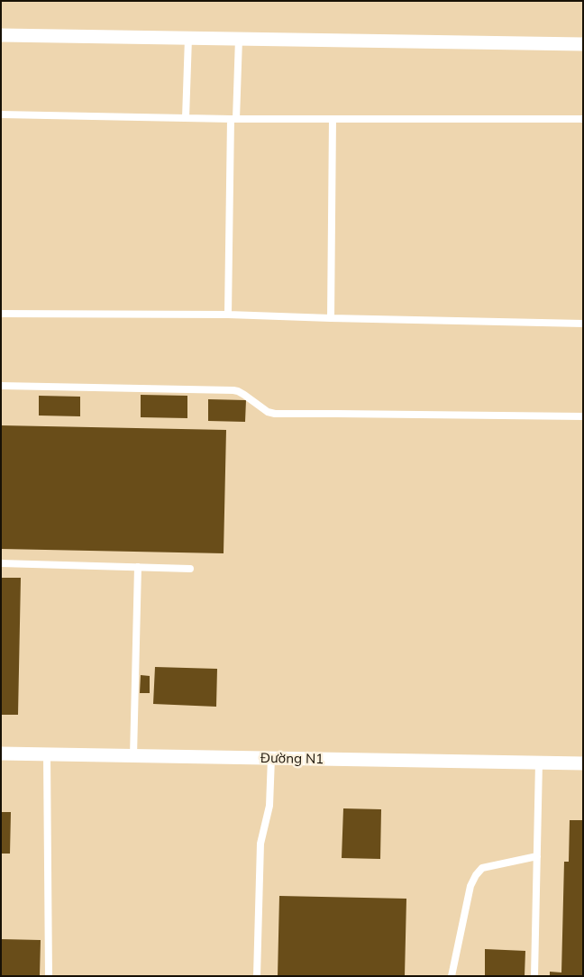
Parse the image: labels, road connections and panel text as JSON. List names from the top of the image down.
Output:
{
  "streets": {
    "street": ["Đường N1"]
  }
}
